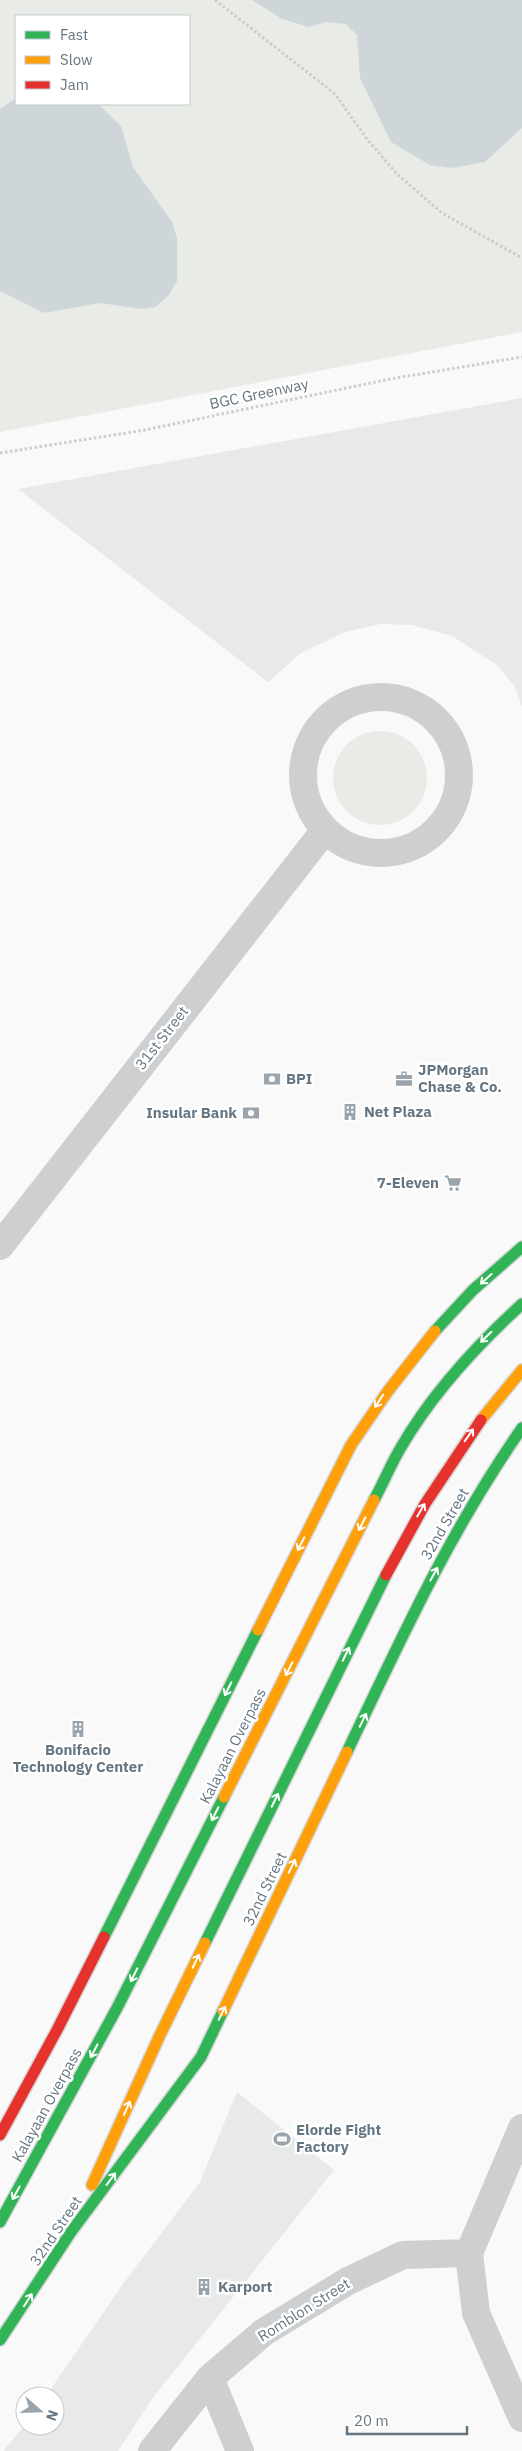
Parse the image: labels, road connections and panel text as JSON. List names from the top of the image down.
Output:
{
  "streets": {
    "main road": ["32nd Street", "Kalayaan Overpass"],
    "street": ["31st Street", "Romblon Street"],
    "path": ["BGC Greenway"]
  },
  "places": {
    "bank": ["BPI", "Insular Bank"],
    "office": ["JPMorgan Chase & Co."],
    "building": ["Net Plaza", "Bonifacio Technology Center", "Karport"],
    "supermarket": ["7-Eleven"],
    "sports": ["Elorde Fight Factory"]
  },
  "legend": ["Fast", "Slow", "Jam"],
  "scale_bar": "20 m",
  "north": "right"
}
